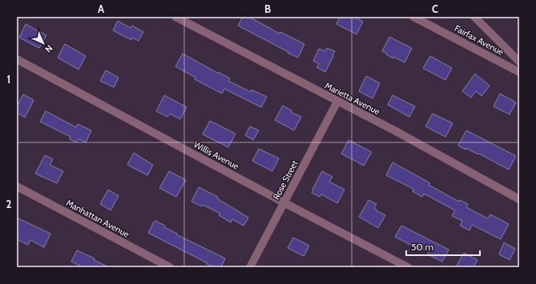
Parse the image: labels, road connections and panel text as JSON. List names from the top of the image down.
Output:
{
  "streets": {
    "street": [
      "Fairfax Avenue",
      "Marietta Avenue",
      "Willis Avenue",
      "Rose Street",
      "Manhattan Avenue"
    ]
  },
  "crossings": [
    ["Marietta Avenue", "Rose Street"],
    ["Willis Avenue", "Rose Street"]
  ],
  "scale_bar": "50 m",
  "north": "bottom right",
  "grid": {
    "columns": ["A", "B", "C"],
    "rows": ["1", "2"]
  }
}
